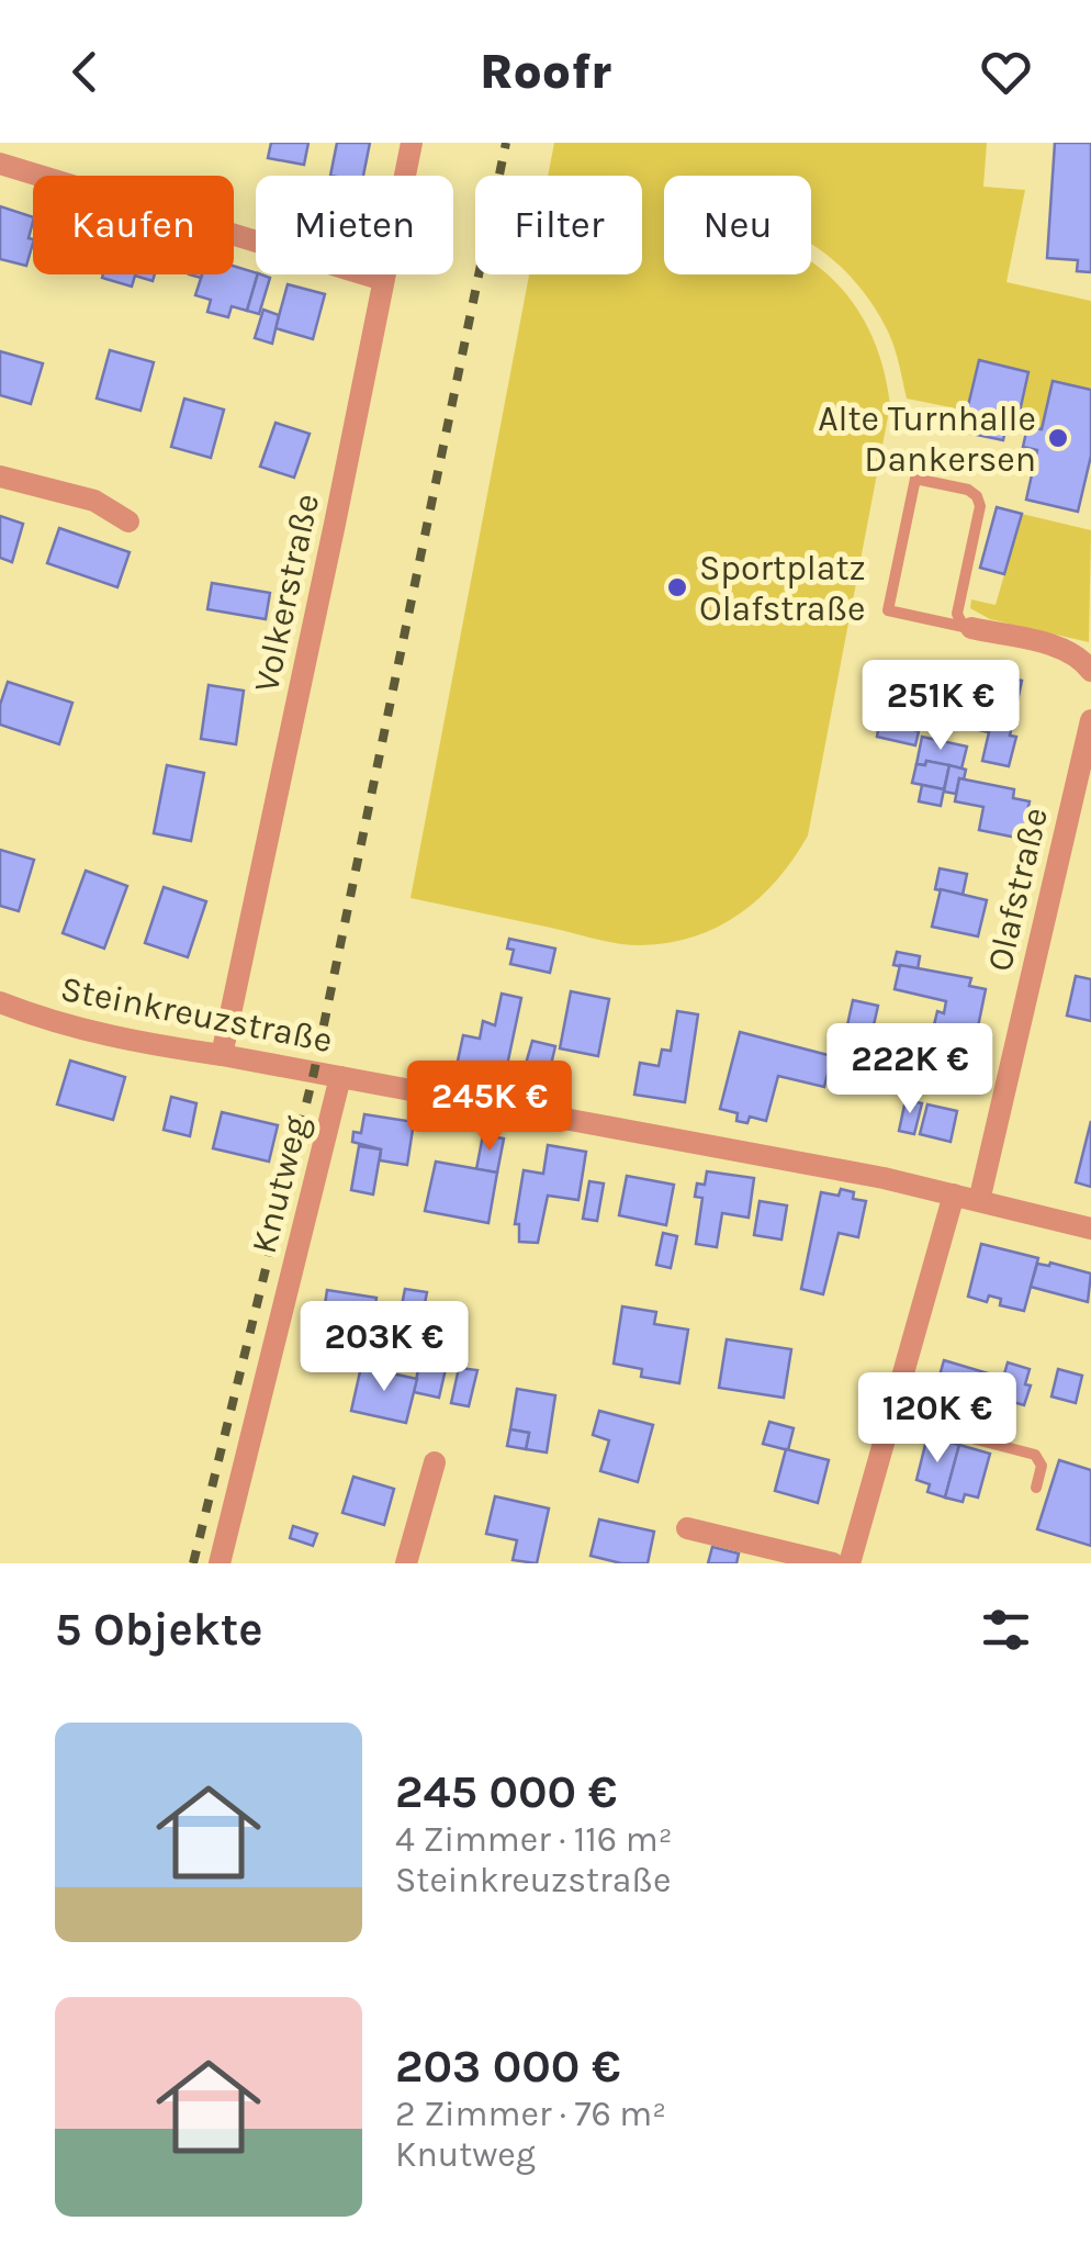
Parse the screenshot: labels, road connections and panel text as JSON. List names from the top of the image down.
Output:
{
  "streets": {
    "street": [
      "Volkerstraße",
      "Olafstraße",
      "Steinkreuzstraße",
      "Knutweg"
    ]
  },
  "crossings": [
    ["Volkerstraße", "Steinkreuzstraße"],
    ["Olafstraße", "Steinkreuzstraße"],
    ["Steinkreuzstraße", "Knutweg"]
  ],
  "places": ["Alte Turnhalle Dankersen", "Sportplatz Olafstraße"],
  "page": {
    "header": "Roofr",
    "chip": [
      "Kaufen",
      "Mieten",
      "Filter",
      "Neu"
    ],
    "price": [
      "251K €",
      "222K €",
      "245K €",
      "203K €",
      "120K €"
    ],
    "heading": "5 Objekte",
    "list": [
      {
        "name": "245 000 €",
        "note": "4 Zimmer · 116 m² · Steinkreuzstraße"
      },
      {
        "name": "203 000 €",
        "note": "2 Zimmer · 76 m² · Knutweg"
      }
    ]
  }
}
